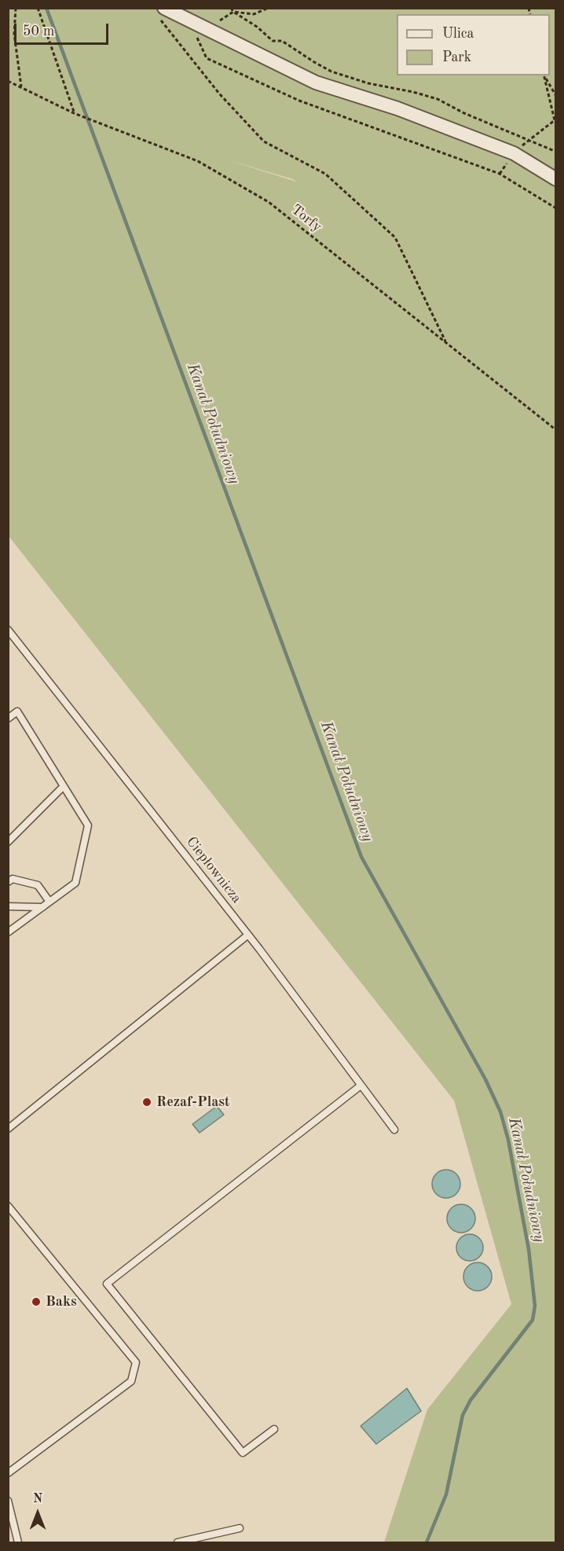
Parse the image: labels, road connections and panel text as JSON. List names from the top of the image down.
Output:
{
  "streets": {
    "lane": ["Ciepłownicza"],
    "path": ["Torfy"]
  },
  "water": ["Kanał Południowy"],
  "places": ["Rezaf-Plast", "Baks"],
  "legend": ["Ulica", "Park"],
  "scale_bar": "50 m",
  "north": "top"
}
